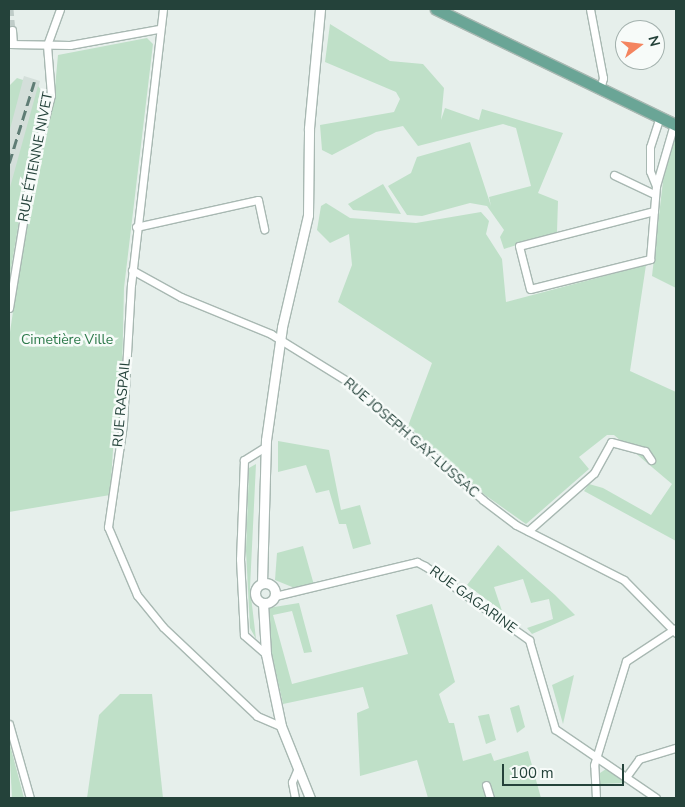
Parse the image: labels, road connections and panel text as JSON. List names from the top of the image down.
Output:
{
  "streets": {
    "street": [
      "RUE ÉTIENNE NIVET",
      "RUE RASPAIL",
      "RUE JOSEPH GAY-LUSSAC",
      "RUE GAGARINE"
    ]
  },
  "crossings": [
    ["RUE RASPAIL", "RUE JOSEPH GAY-LUSSAC"]
  ],
  "parks": ["Cimetière Ville"],
  "scale_bar": "100 m",
  "north": "right"
}
